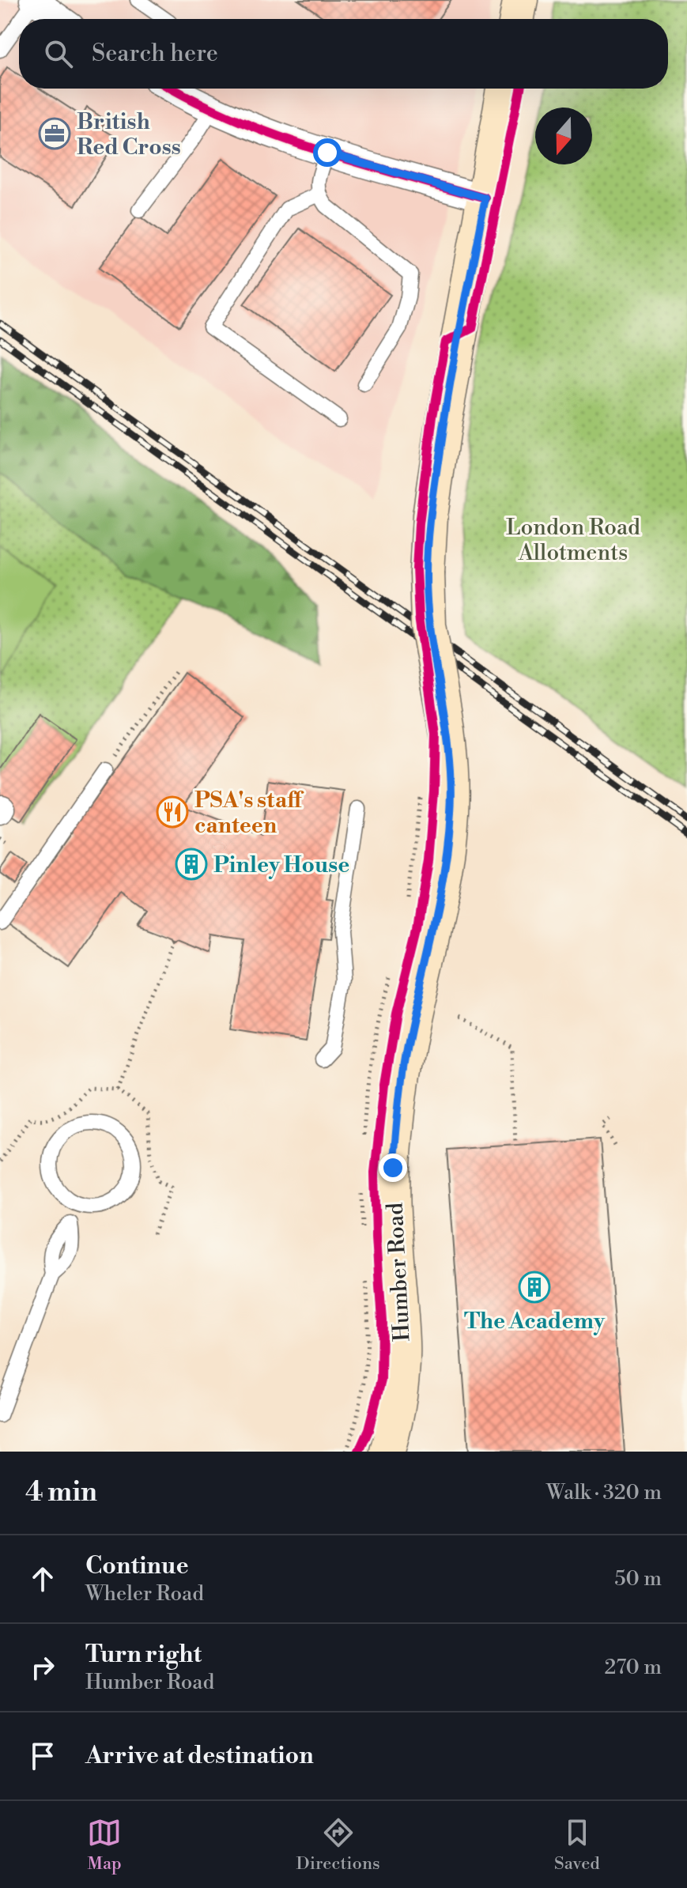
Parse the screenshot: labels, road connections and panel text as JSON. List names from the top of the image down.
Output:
{
  "streets": {
    "main road": ["Humber Road"]
  },
  "parks": ["London Road Allotments"],
  "places": {
    "office": ["British Red Cross"],
    "restaurant": ["PSA's staff canteen"],
    "building": ["Pinley House", "The Academy"]
  },
  "north": "bottom",
  "page": {
    "search": "Search here",
    "heading": ["4 min", "Walk · 320 m"],
    "list": [
      ["Continue", "Wheler Road", "50 m"],
      ["Turn right", "Humber Road", "270 m"],
      "Arrive at destination"
    ],
    "nav": ["Map", "Directions", "Saved"]
  }
}
